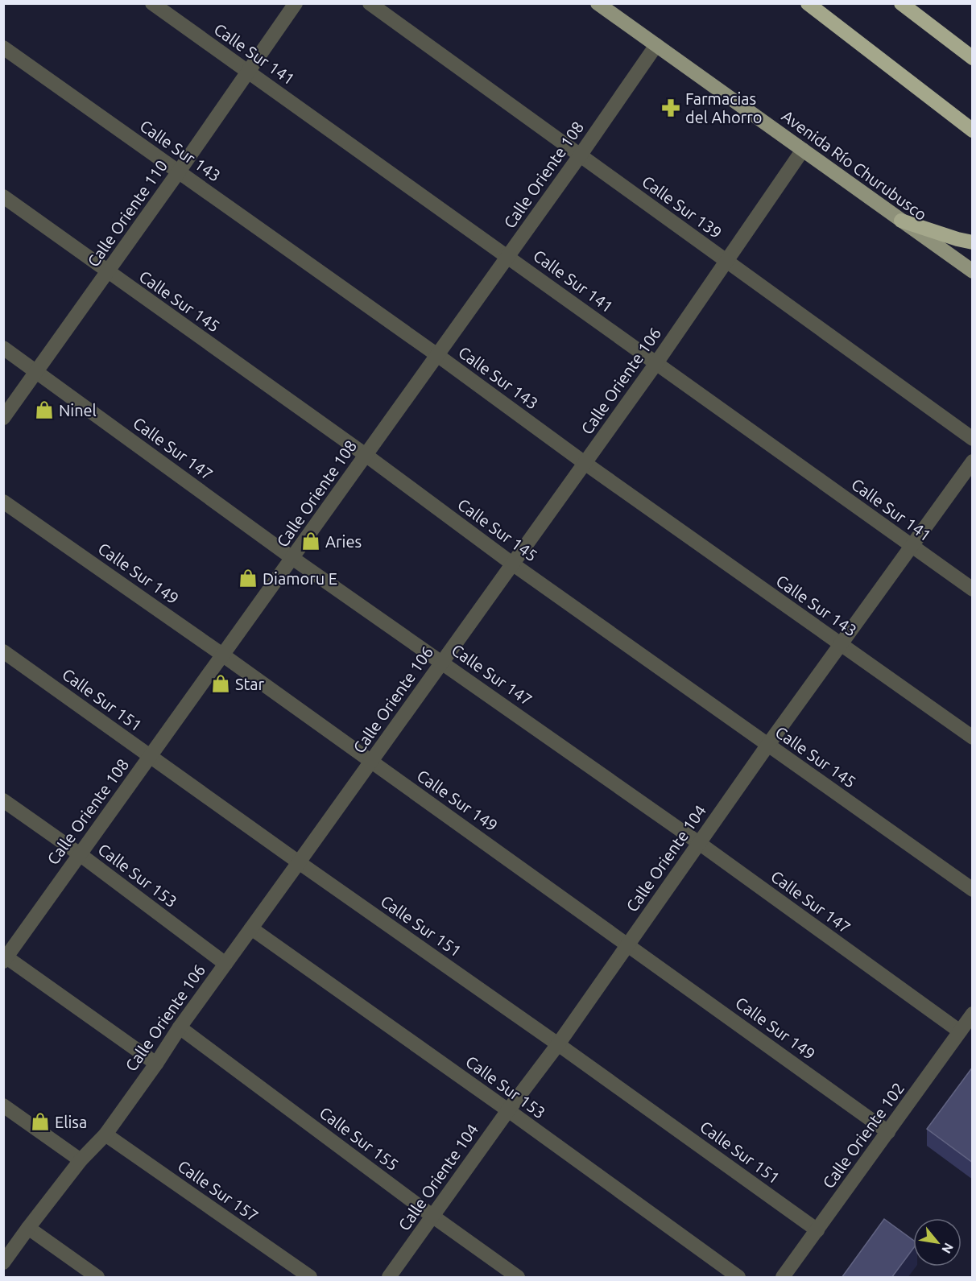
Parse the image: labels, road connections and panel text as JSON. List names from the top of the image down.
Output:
{
  "streets": {
    "main road": ["Avenida Río Churubusco"],
    "street": [
      "Calle Sur 141",
      "Calle Sur 143",
      "Calle Oriente 108",
      "Calle Sur 139",
      "Calle Oriente 110",
      "Calle Sur 145",
      "Calle Oriente 106",
      "Calle Sur 147",
      "Calle Sur 149",
      "Calle Sur 151",
      "Calle Oriente 104",
      "Calle Sur 153",
      "Calle Oriente 102",
      "Calle Sur 155",
      "Calle Sur 157"
    ]
  },
  "crossings": [
    ["Calle Sur 141", "Calle Oriente 108"],
    ["Calle Sur 141", "Calle Oriente 110"],
    ["Calle Sur 141", "Calle Oriente 106"],
    ["Calle Sur 141", "Calle Oriente 104"],
    ["Calle Sur 143", "Calle Oriente 108"],
    ["Calle Sur 143", "Calle Oriente 110"],
    ["Calle Sur 143", "Calle Oriente 106"],
    ["Calle Sur 143", "Calle Oriente 104"],
    ["Avenida Río Churubusco", "Calle Oriente 108"],
    ["Avenida Río Churubusco", "Calle Oriente 106"],
    ["Calle Oriente 108", "Calle Sur 139"],
    ["Calle Oriente 108", "Calle Sur 145"],
    ["Calle Oriente 108", "Calle Sur 147"],
    ["Calle Oriente 108", "Calle Sur 149"],
    ["Calle Oriente 108", "Calle Sur 151"],
    ["Calle Oriente 108", "Calle Sur 153"],
    ["Calle Sur 139", "Calle Oriente 106"],
    ["Calle Oriente 110", "Calle Sur 145"],
    ["Calle Oriente 110", "Calle Sur 147"],
    ["Calle Sur 145", "Calle Oriente 106"],
    ["Calle Sur 145", "Calle Oriente 104"],
    ["Calle Oriente 106", "Calle Sur 147"],
    ["Calle Oriente 106", "Calle Sur 149"],
    ["Calle Oriente 106", "Calle Sur 151"],
    ["Calle Oriente 106", "Calle Sur 153"],
    ["Calle Oriente 106", "Calle Sur 155"],
    ["Calle Oriente 106", "Calle Sur 157"],
    ["Calle Sur 147", "Calle Oriente 104"],
    ["Calle Sur 147", "Calle Oriente 102"],
    ["Calle Sur 149", "Calle Oriente 104"],
    ["Calle Sur 149", "Calle Oriente 102"],
    ["Calle Sur 151", "Calle Oriente 104"],
    ["Calle Sur 151", "Calle Oriente 102"],
    ["Calle Oriente 104", "Calle Sur 153"],
    ["Calle Oriente 104", "Calle Sur 155"]
  ],
  "places": {
    "pharmacy": ["Farmacias del Ahorro"],
    "shop": [
      "Ninel",
      "Aries",
      "Diamoru E",
      "Star",
      "Elisa"
    ]
  },
  "north": "bottom right"
}
